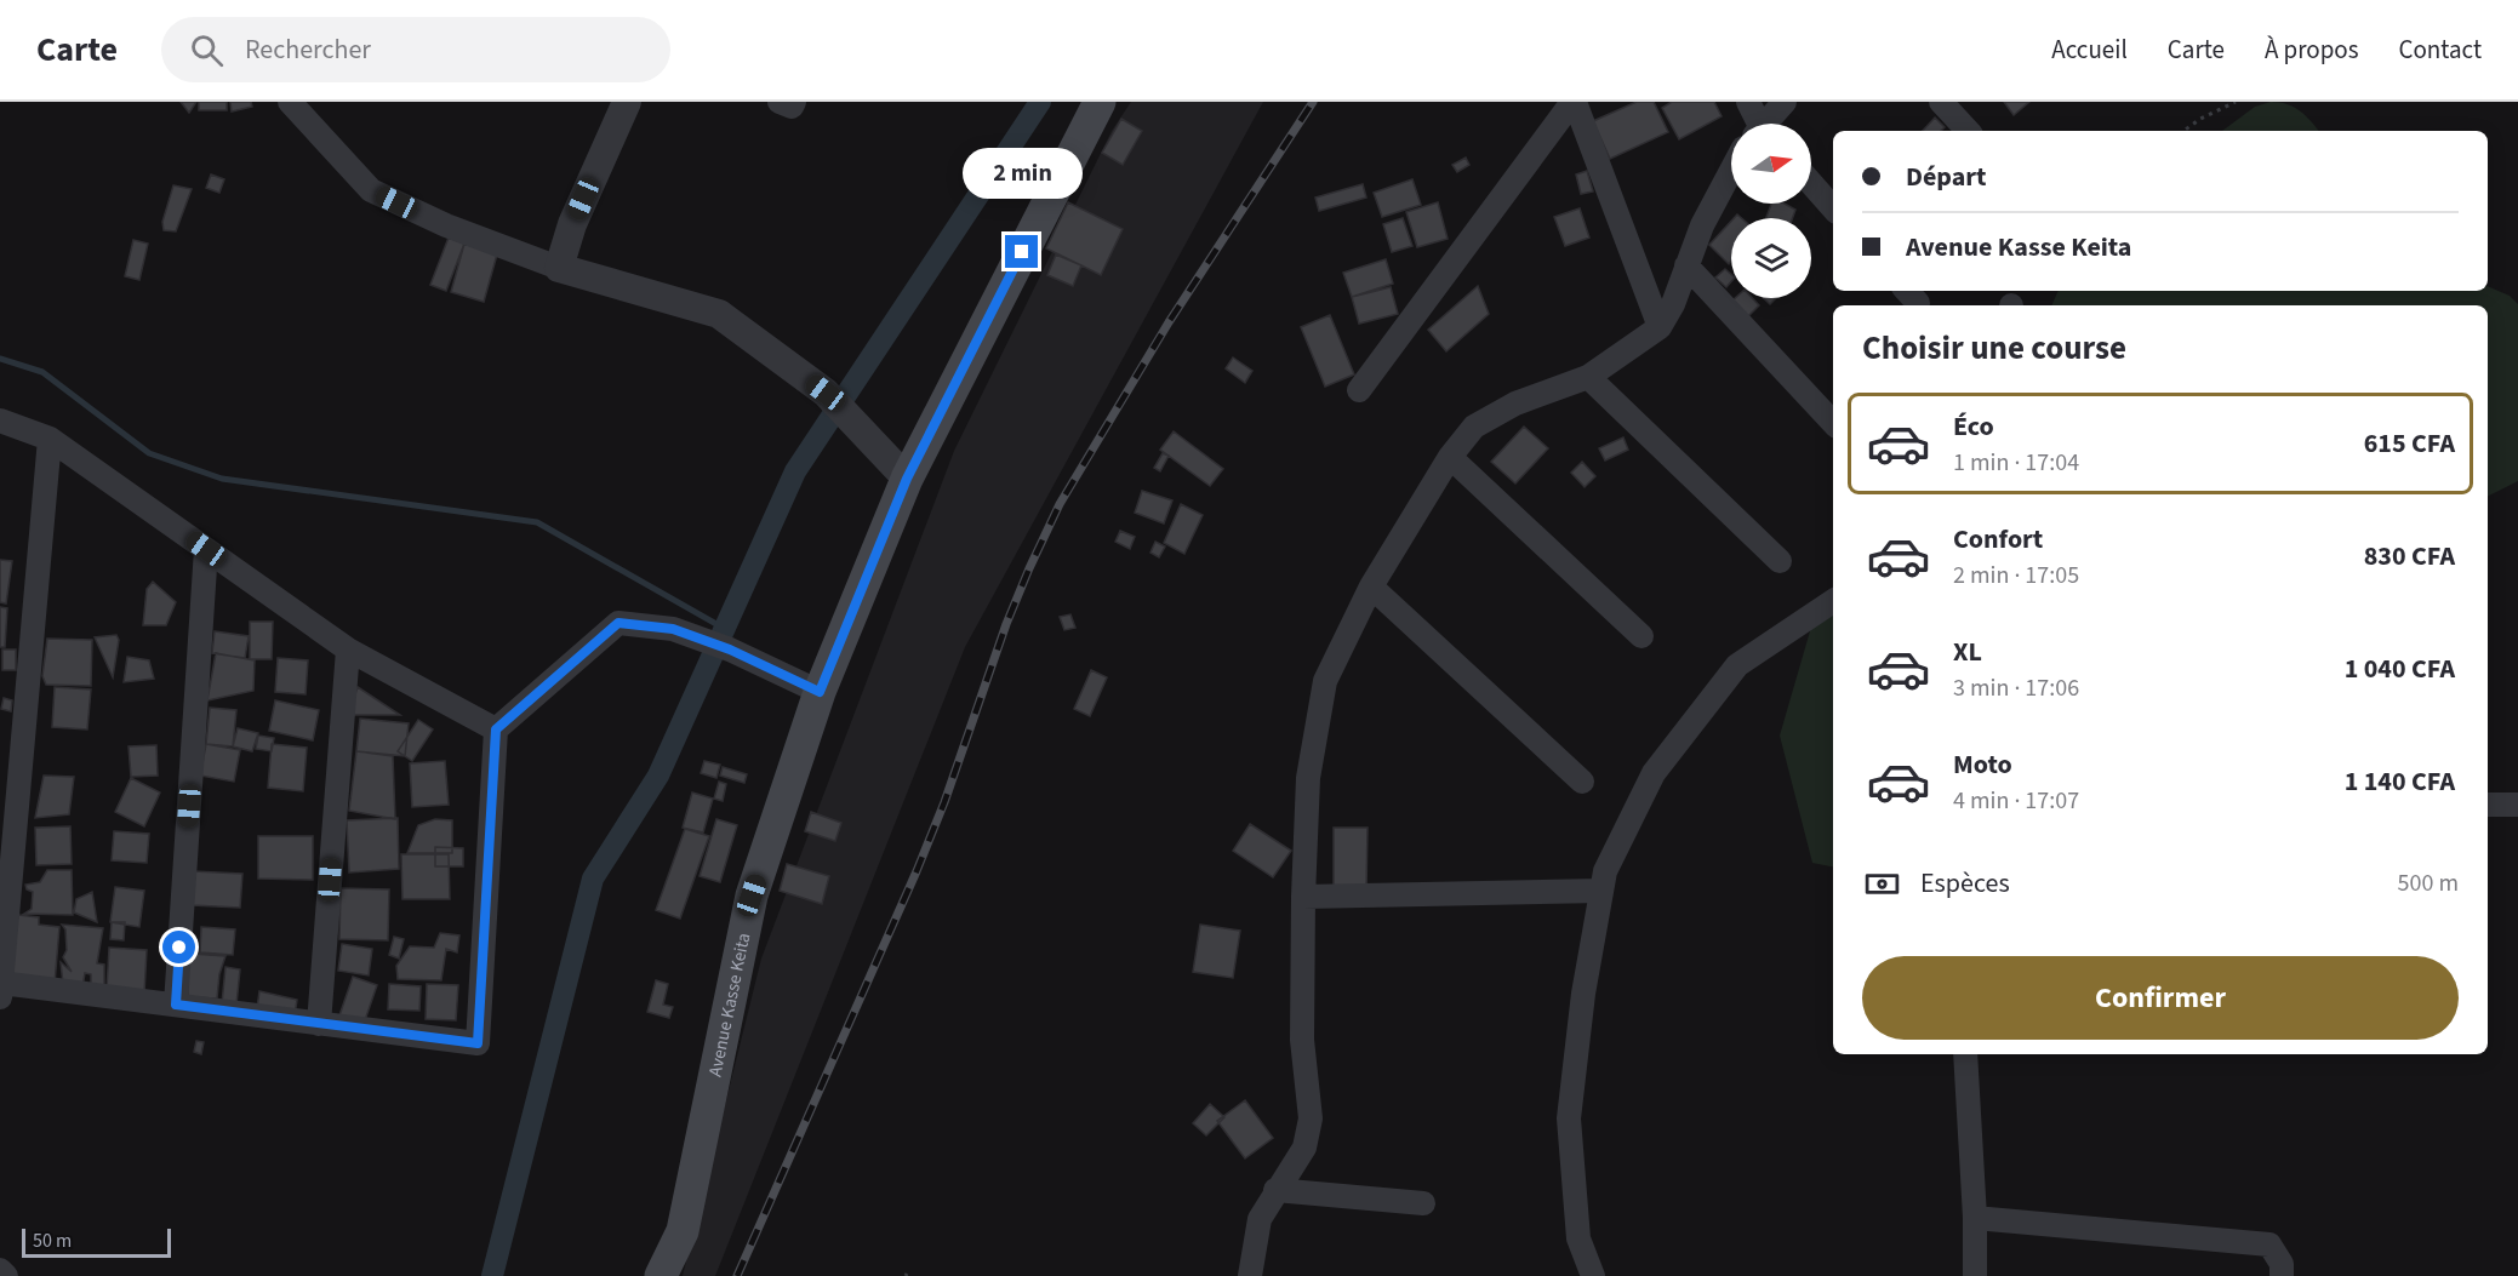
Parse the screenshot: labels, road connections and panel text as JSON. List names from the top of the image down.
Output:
{
  "streets": {
    "main road": ["Avenue Kasse Keita"]
  },
  "scale_bar": "50 m",
  "north": "right",
  "page": {
    "header": "Carte",
    "search": "Rechercher",
    "nav": [
      "Accueil",
      "Carte",
      "À propos",
      "Contact"
    ],
    "banner": ["Départ", "Avenue Kasse Keita"],
    "bubble": "2 min",
    "heading": "Choisir une course",
    "list": [
      {
        "name": "Éco",
        "note": "1 min · 17:04",
        "value": "615 CFA"
      },
      {
        "name": "Confort",
        "note": "2 min · 17:05",
        "value": "830 CFA"
      },
      {
        "name": "XL",
        "note": "3 min · 17:06",
        "value": "1 040 CFA"
      },
      {
        "name": "Moto",
        "note": "4 min · 17:07",
        "value": "1 140 CFA"
      }
    ],
    "pay": ["Espèces", "500 m"],
    "buttons": "Confirmer",
    "scale": "50 m"
  }
}
